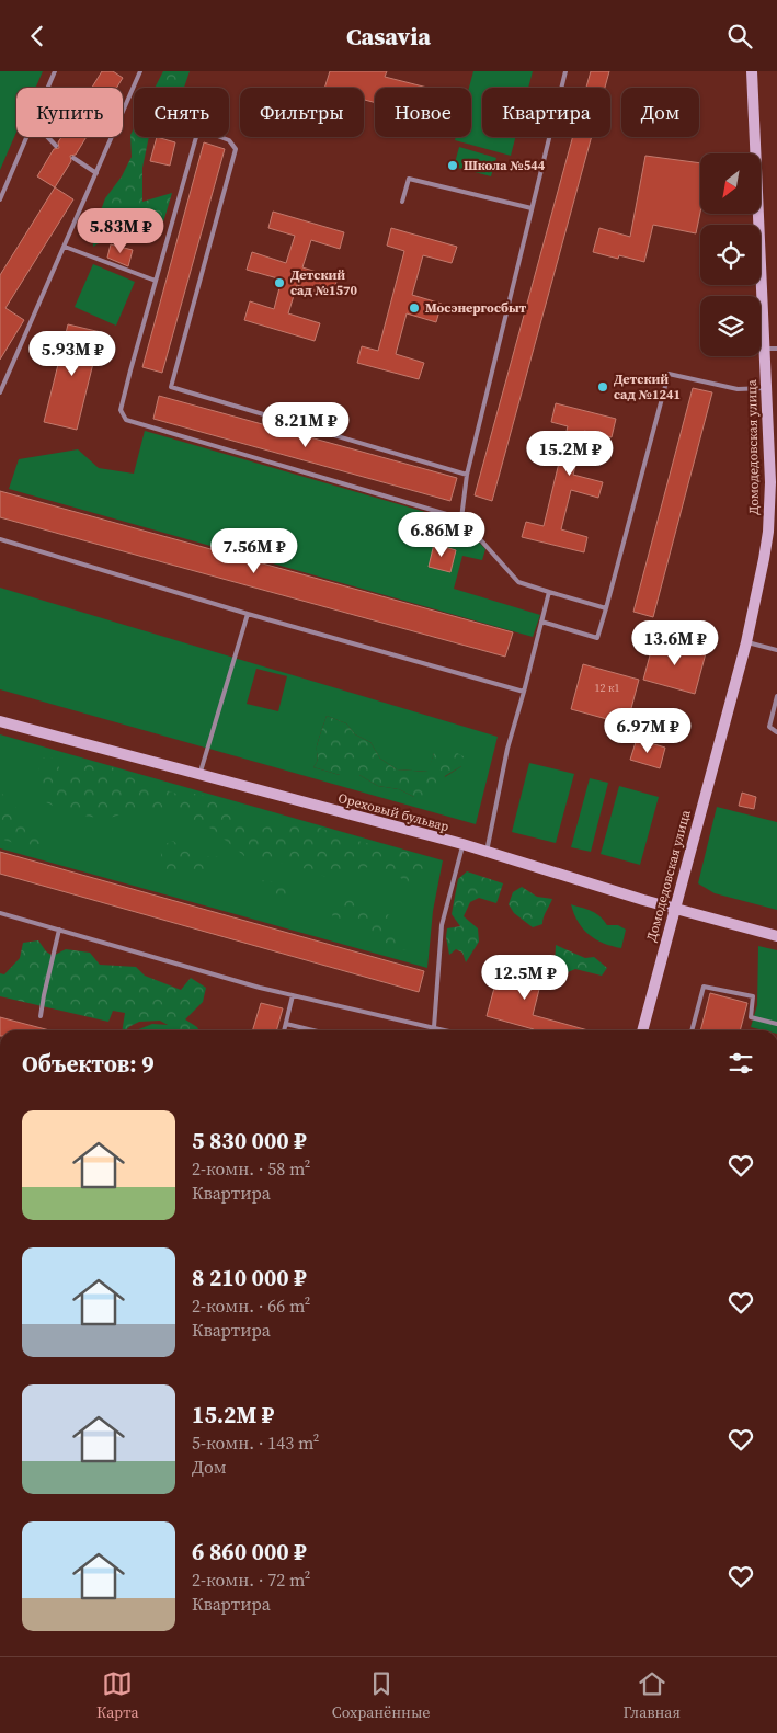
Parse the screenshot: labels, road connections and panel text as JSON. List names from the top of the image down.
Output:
{
  "streets": {
    "street": ["Домодедовская улица", "Ореховый бульвар"]
  },
  "crossings": [
    ["Домодедовская улица", "Ореховый бульвар"]
  ],
  "places": [
    "Школа №544",
    "Детский сад №1570",
    "Мосэнергосбыт",
    "Детский сад №1241"
  ],
  "house_numbers": ["12 к1"],
  "north": "bottom left",
  "page": {
    "header": "Casavia",
    "chip": [
      "Купить",
      "Снять",
      "Фильтры",
      "Новое",
      "Квартира",
      "Дом"
    ],
    "price": [
      "5.83M ₽",
      "5.93M ₽",
      "8.21M ₽",
      "15.2M ₽",
      "6.86M ₽",
      "7.56M ₽",
      "13.6M ₽",
      "6.97M ₽",
      "12.5M ₽"
    ],
    "heading": "Объектов: 9",
    "list": [
      {
        "name": "5 830 000 ₽",
        "note": "2-комн. · 58 m² · Квартира"
      },
      {
        "name": "8 210 000 ₽",
        "note": "2-комн. · 66 m² · Квартира"
      },
      {
        "name": "15.2M ₽",
        "note": "5-комн. · 143 m² · Дом"
      },
      {
        "name": "6 860 000 ₽",
        "note": "2-комн. · 72 m² · Квартира"
      }
    ],
    "tabs": ["Карта", "Сохранённые", "Главная"]
  }
}
